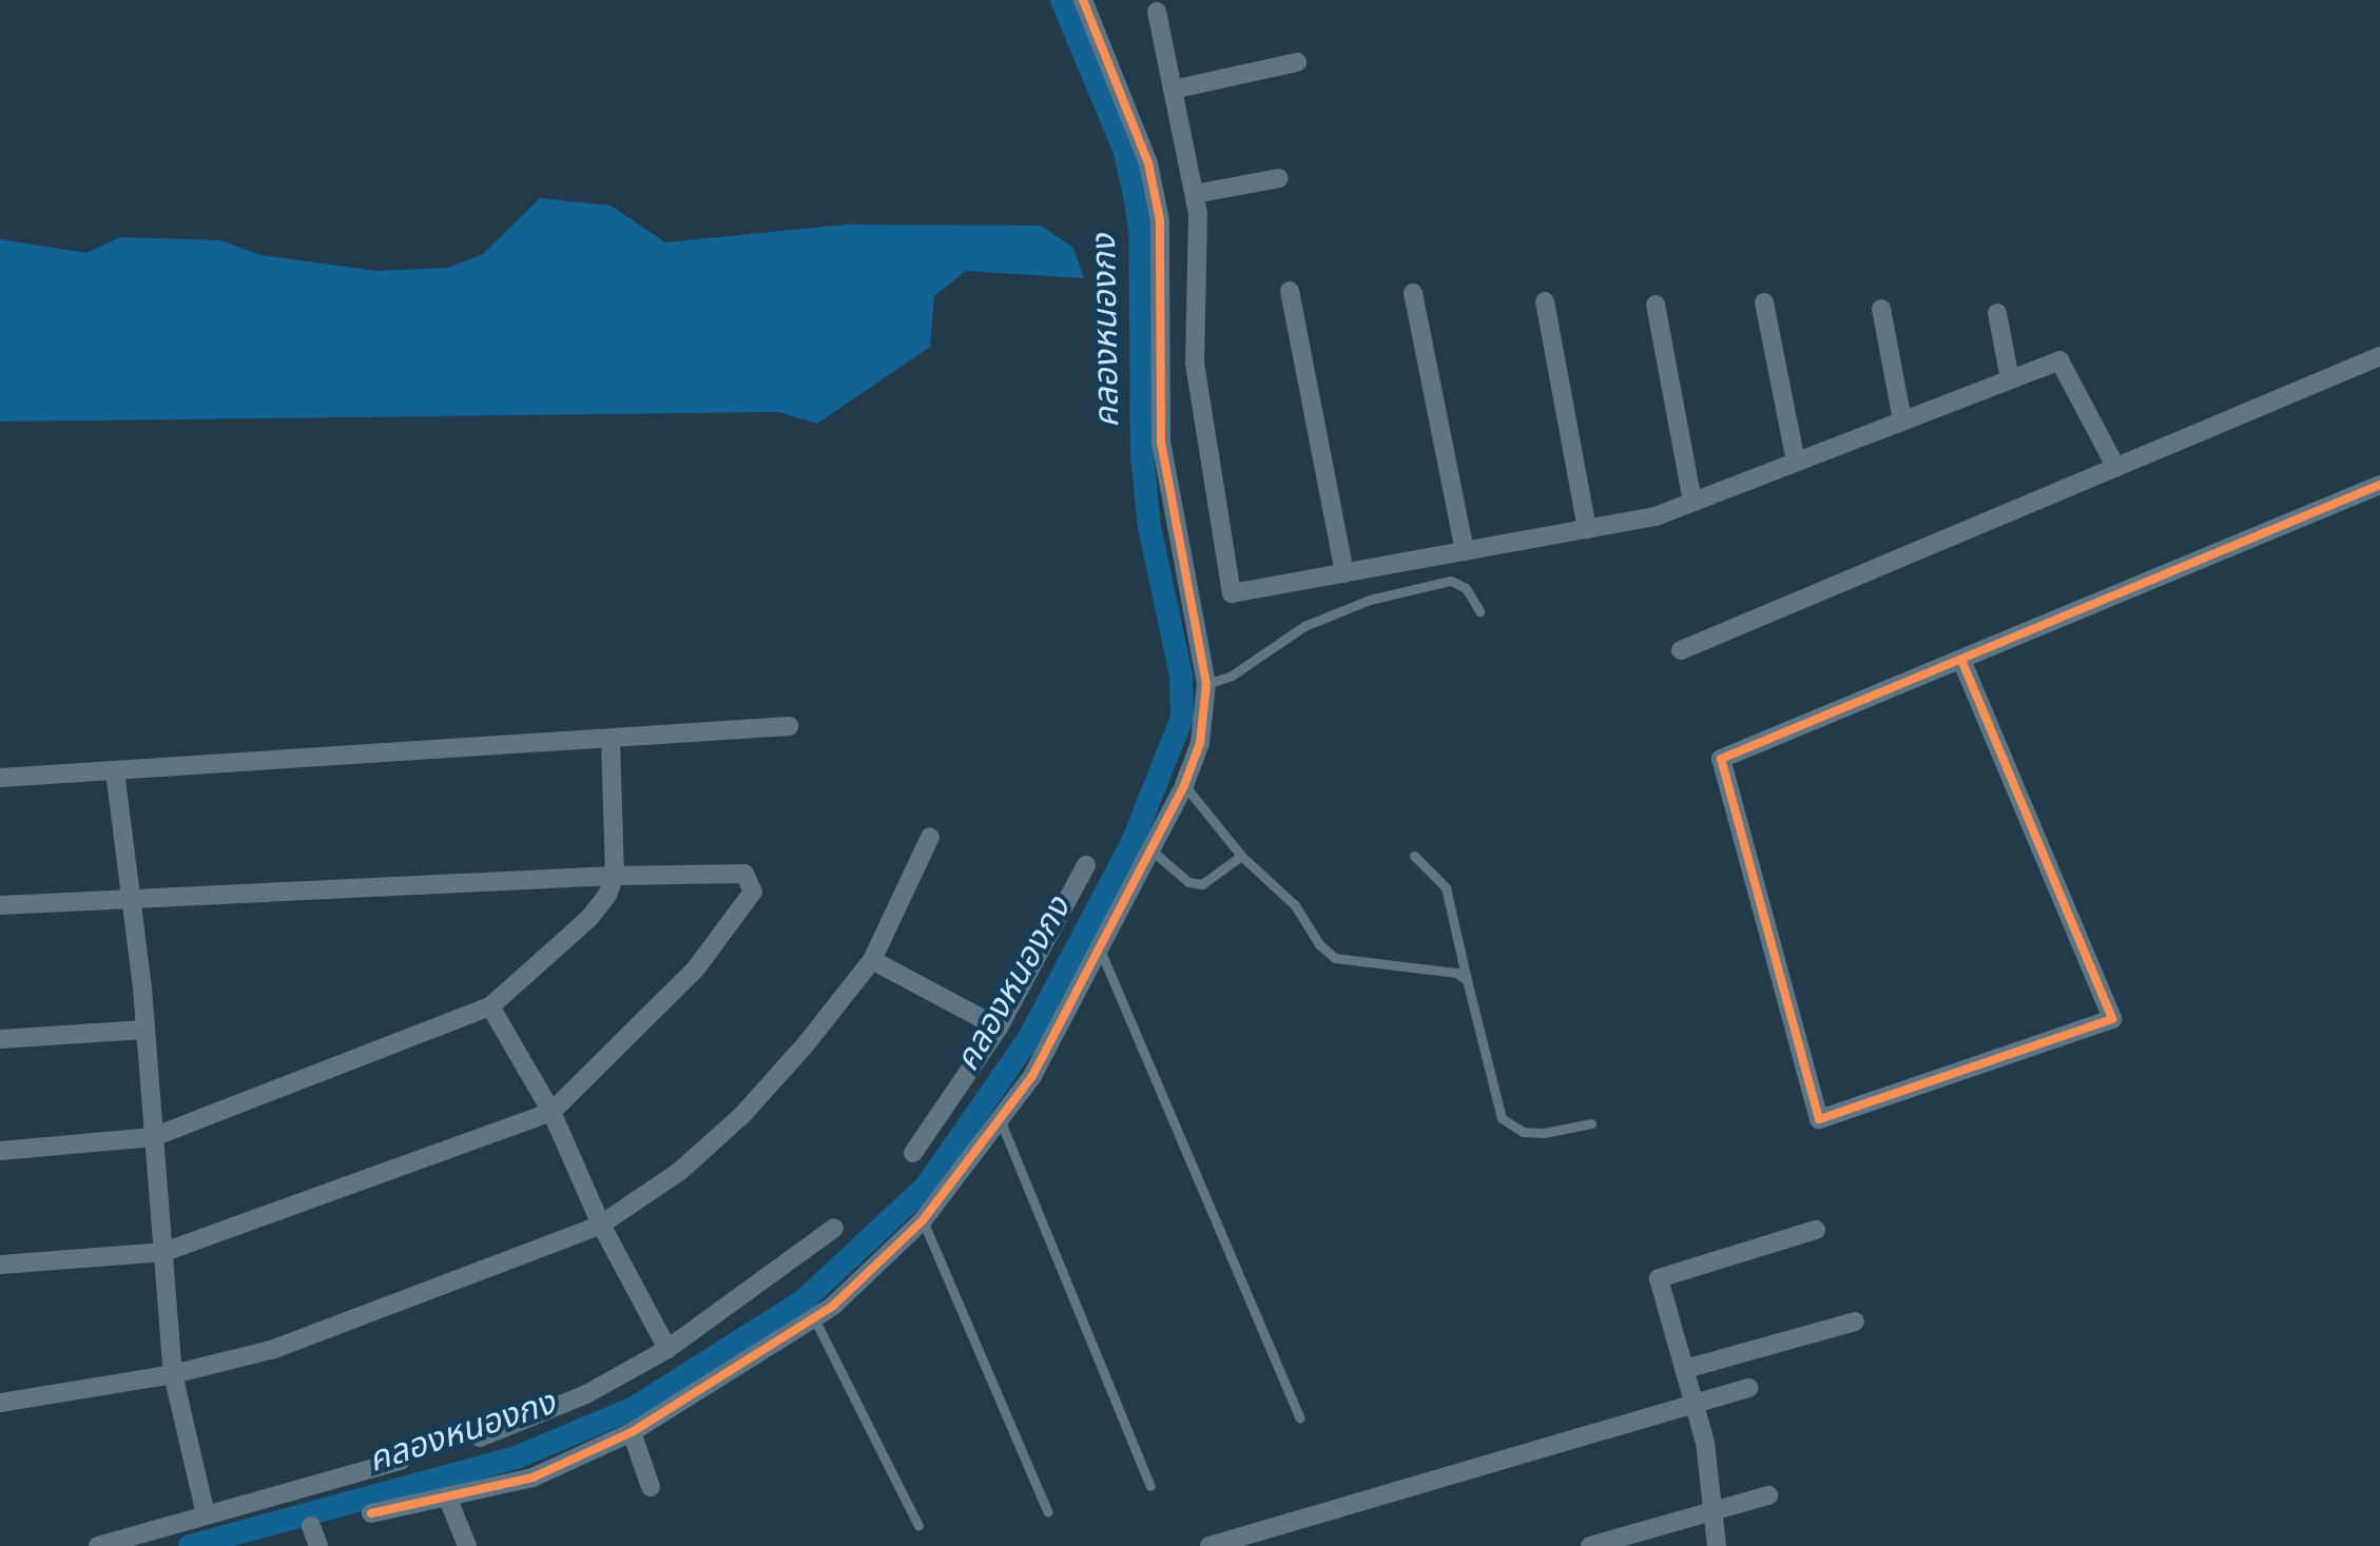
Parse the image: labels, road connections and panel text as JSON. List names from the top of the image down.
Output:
{
  "water": ["คลองหนองกง"]
}
